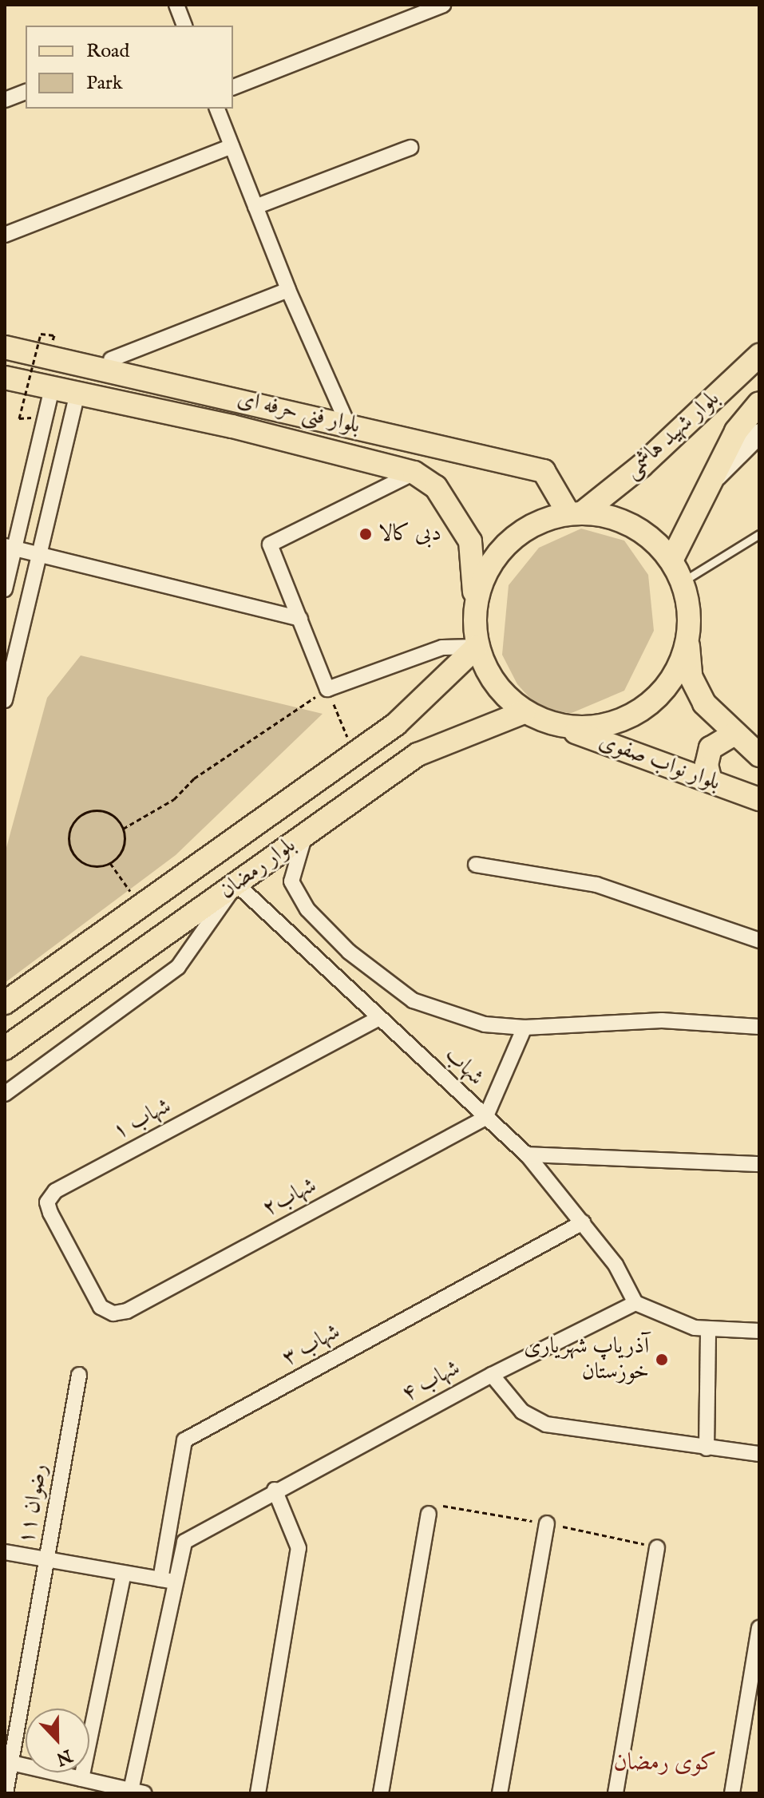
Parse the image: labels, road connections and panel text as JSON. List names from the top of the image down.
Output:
{
  "streets": {
    "main road": [
      "بلوار فنی حرفه ای",
      "بلوار شهید هاشمی",
      "بلوار نواب صفوی",
      "بلوار رمضان"
    ],
    "street": [
      "شهاب",
      "شهاب ۱",
      "شهاب۲",
      "شهاب ۳",
      "شهاب ۴",
      "رضوان ۱۱"
    ]
  },
  "crossings": [
    ["بلوار فنی حرفه ای", "بلوار شهید هاشمی"],
    ["بلوار فنی حرفه ای", "بلوار نواب صفوی"],
    ["بلوار فنی حرفه ای", "بلوار رمضان"],
    ["بلوار شهید هاشمی", "بلوار نواب صفوی"],
    ["بلوار شهید هاشمی", "بلوار رمضان"],
    ["بلوار نواب صفوی", "بلوار رمضان"],
    ["بلوار رمضان", "شهاب"],
    ["شهاب", "شهاب ۱"],
    ["شهاب", "شهاب۲"],
    ["شهاب", "شهاب ۳"],
    ["شهاب", "شهاب ۴"],
    ["شهاب ۱", "شهاب۲"],
    ["شهاب ۳", "شهاب ۴"]
  ],
  "districts": ["کوی رمضان"],
  "places": ["دبی کالا", "آذریاپ شهریاری خوزستان"],
  "legend": ["Road", "Park"],
  "north": "bottom"
}
